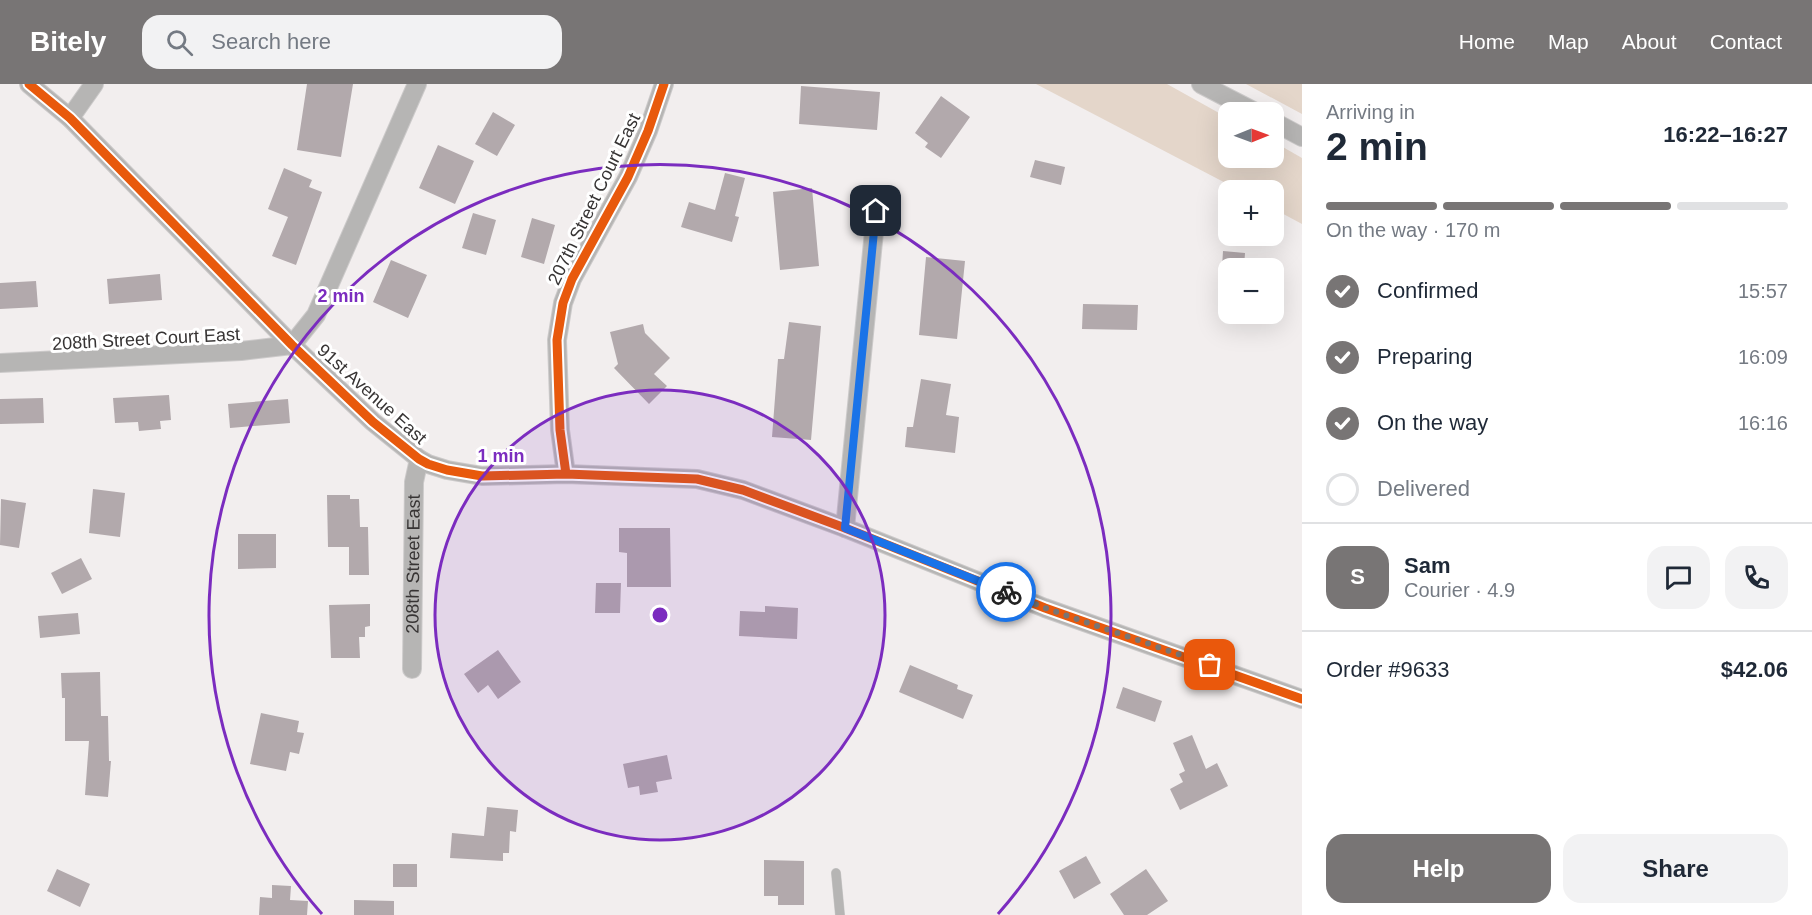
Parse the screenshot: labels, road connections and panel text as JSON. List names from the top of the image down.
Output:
{
  "streets": {
    "street": [
      "207th Street Court East",
      "208th Street Court East",
      "91st Avenue East",
      "208th Street East"
    ]
  },
  "crossings": [
    ["207th Street Court East", "91st Avenue East"],
    ["208th Street Court East", "91st Avenue East"],
    ["91st Avenue East", "208th Street East"]
  ],
  "north": "right",
  "page": {
    "header": "Bitely",
    "search": "Search here",
    "nav": [
      "Home",
      "Map",
      "About",
      "Contact"
    ],
    "heading": ["2 min", "Arriving in", "16:22–16:27"],
    "panel": [
      "Sam",
      "Courier · 4.9",
      "Order #9633",
      "$42.06"
    ],
    "map_buttons": ["+", "−"],
    "bar": "On the way · 170 m",
    "list": [
      ["Confirmed", "15:57"],
      ["Preparing", "16:09"],
      ["On the way", "16:16"],
      "Delivered"
    ],
    "round": "S",
    "buttons": ["Help", "Share"]
  },
  "rings": ["2 min", "1 min"]
}
